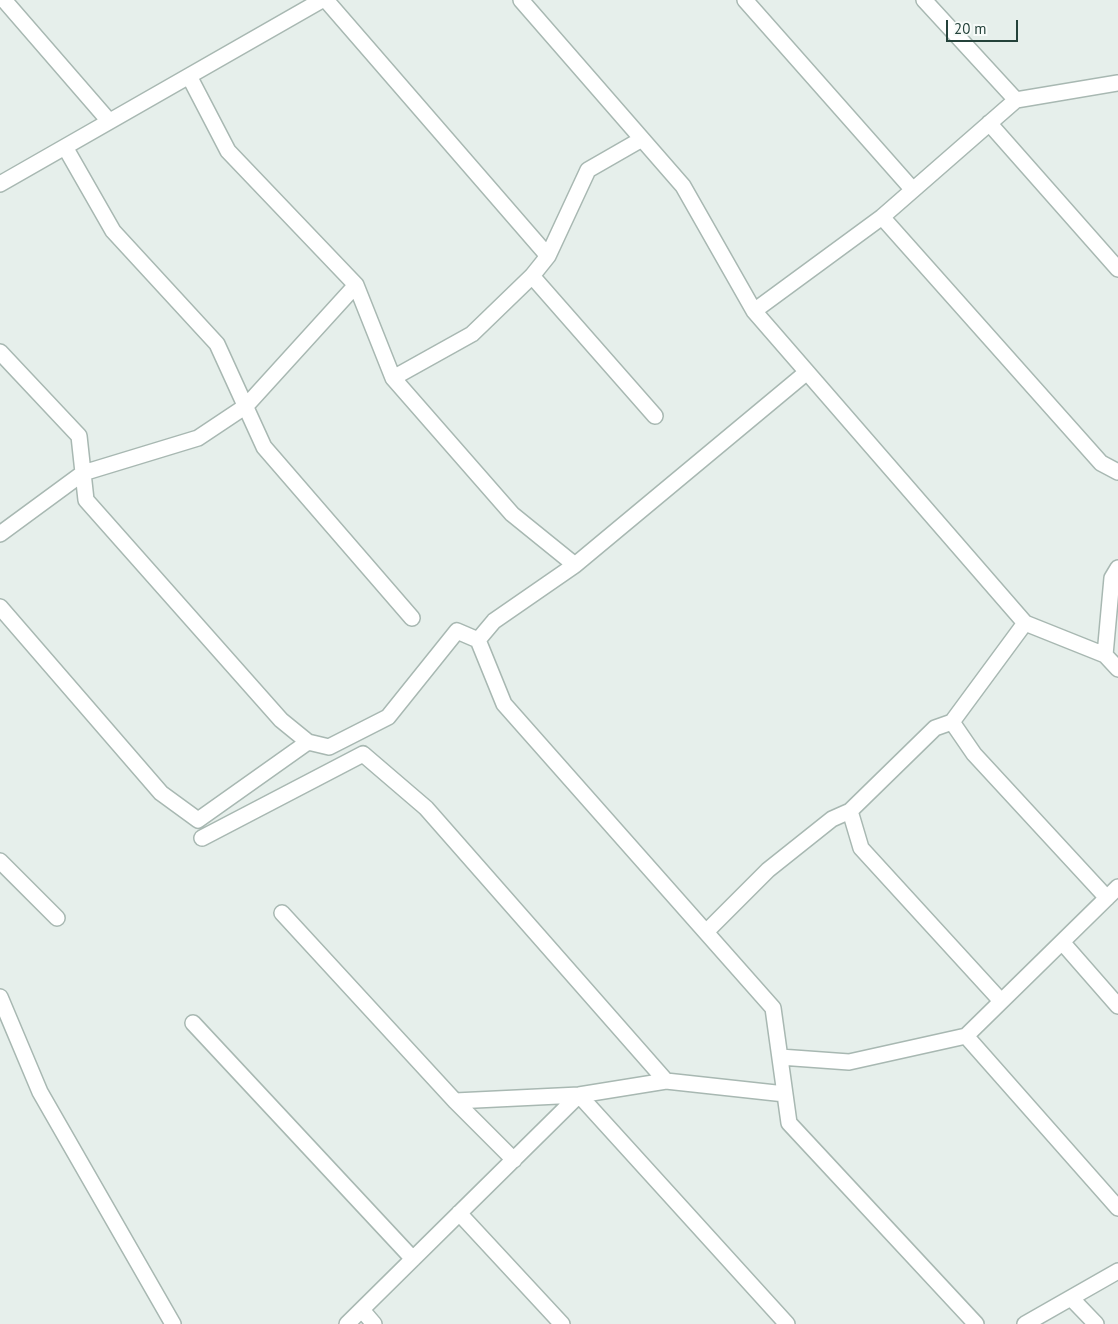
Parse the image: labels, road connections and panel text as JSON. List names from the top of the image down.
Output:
{
  "scale_bar": "20 m"
}
